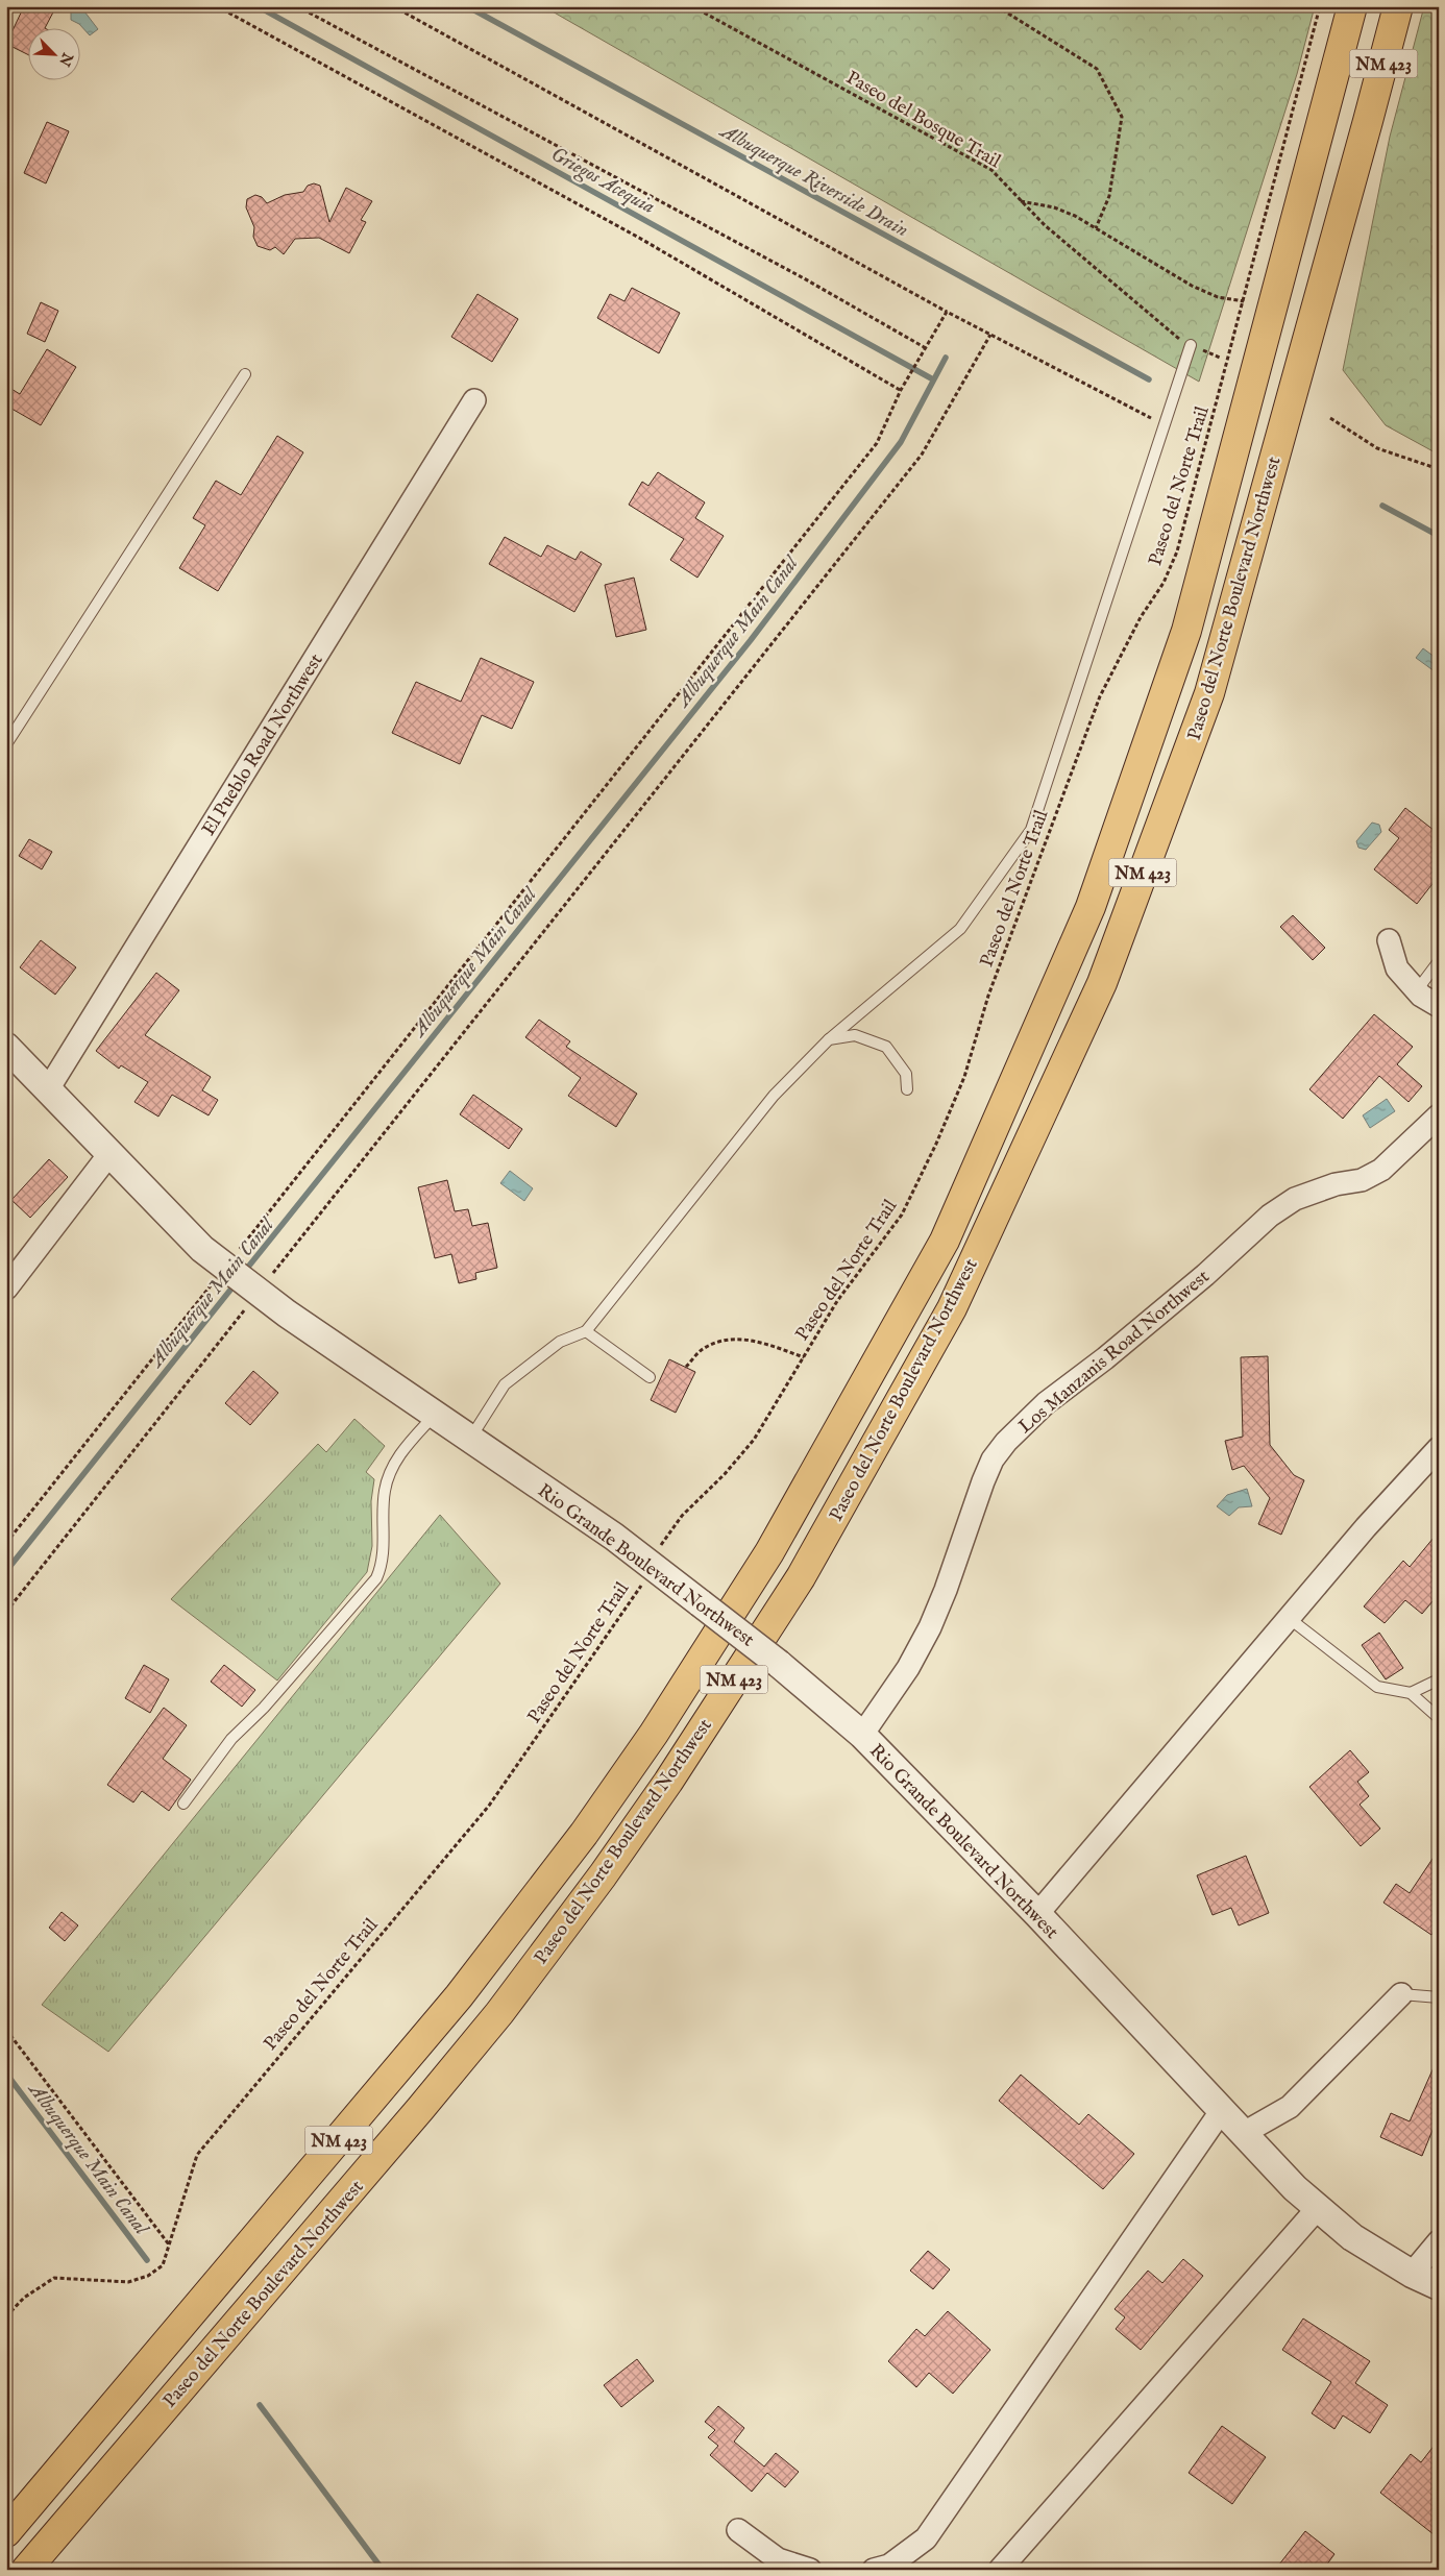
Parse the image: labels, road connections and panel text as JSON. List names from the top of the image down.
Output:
{
  "streets": {
    "highway": ["NM 423", "Paseo del Norte Boulevard Northwest"],
    "street": ["El Pueblo Road Northwest", "Los Manzanis Road Northwest", "Rio Grande Boulevard Northwest"],
    "path": ["Paseo del Bosque Trail", "Paseo del Norte Trail"]
  },
  "crossings": [
    ["Paseo del Norte Trail", "Rio Grande Boulevard Northwest"],
    ["El Pueblo Road Northwest", "Rio Grande Boulevard Northwest"],
    ["Los Manzanis Road Northwest", "Rio Grande Boulevard Northwest"]
  ],
  "water": ["Griegos Acequia", "Albuquerque Riverside Drain", "Albuquerque Main Canal"],
  "north": "bottom right"
}
